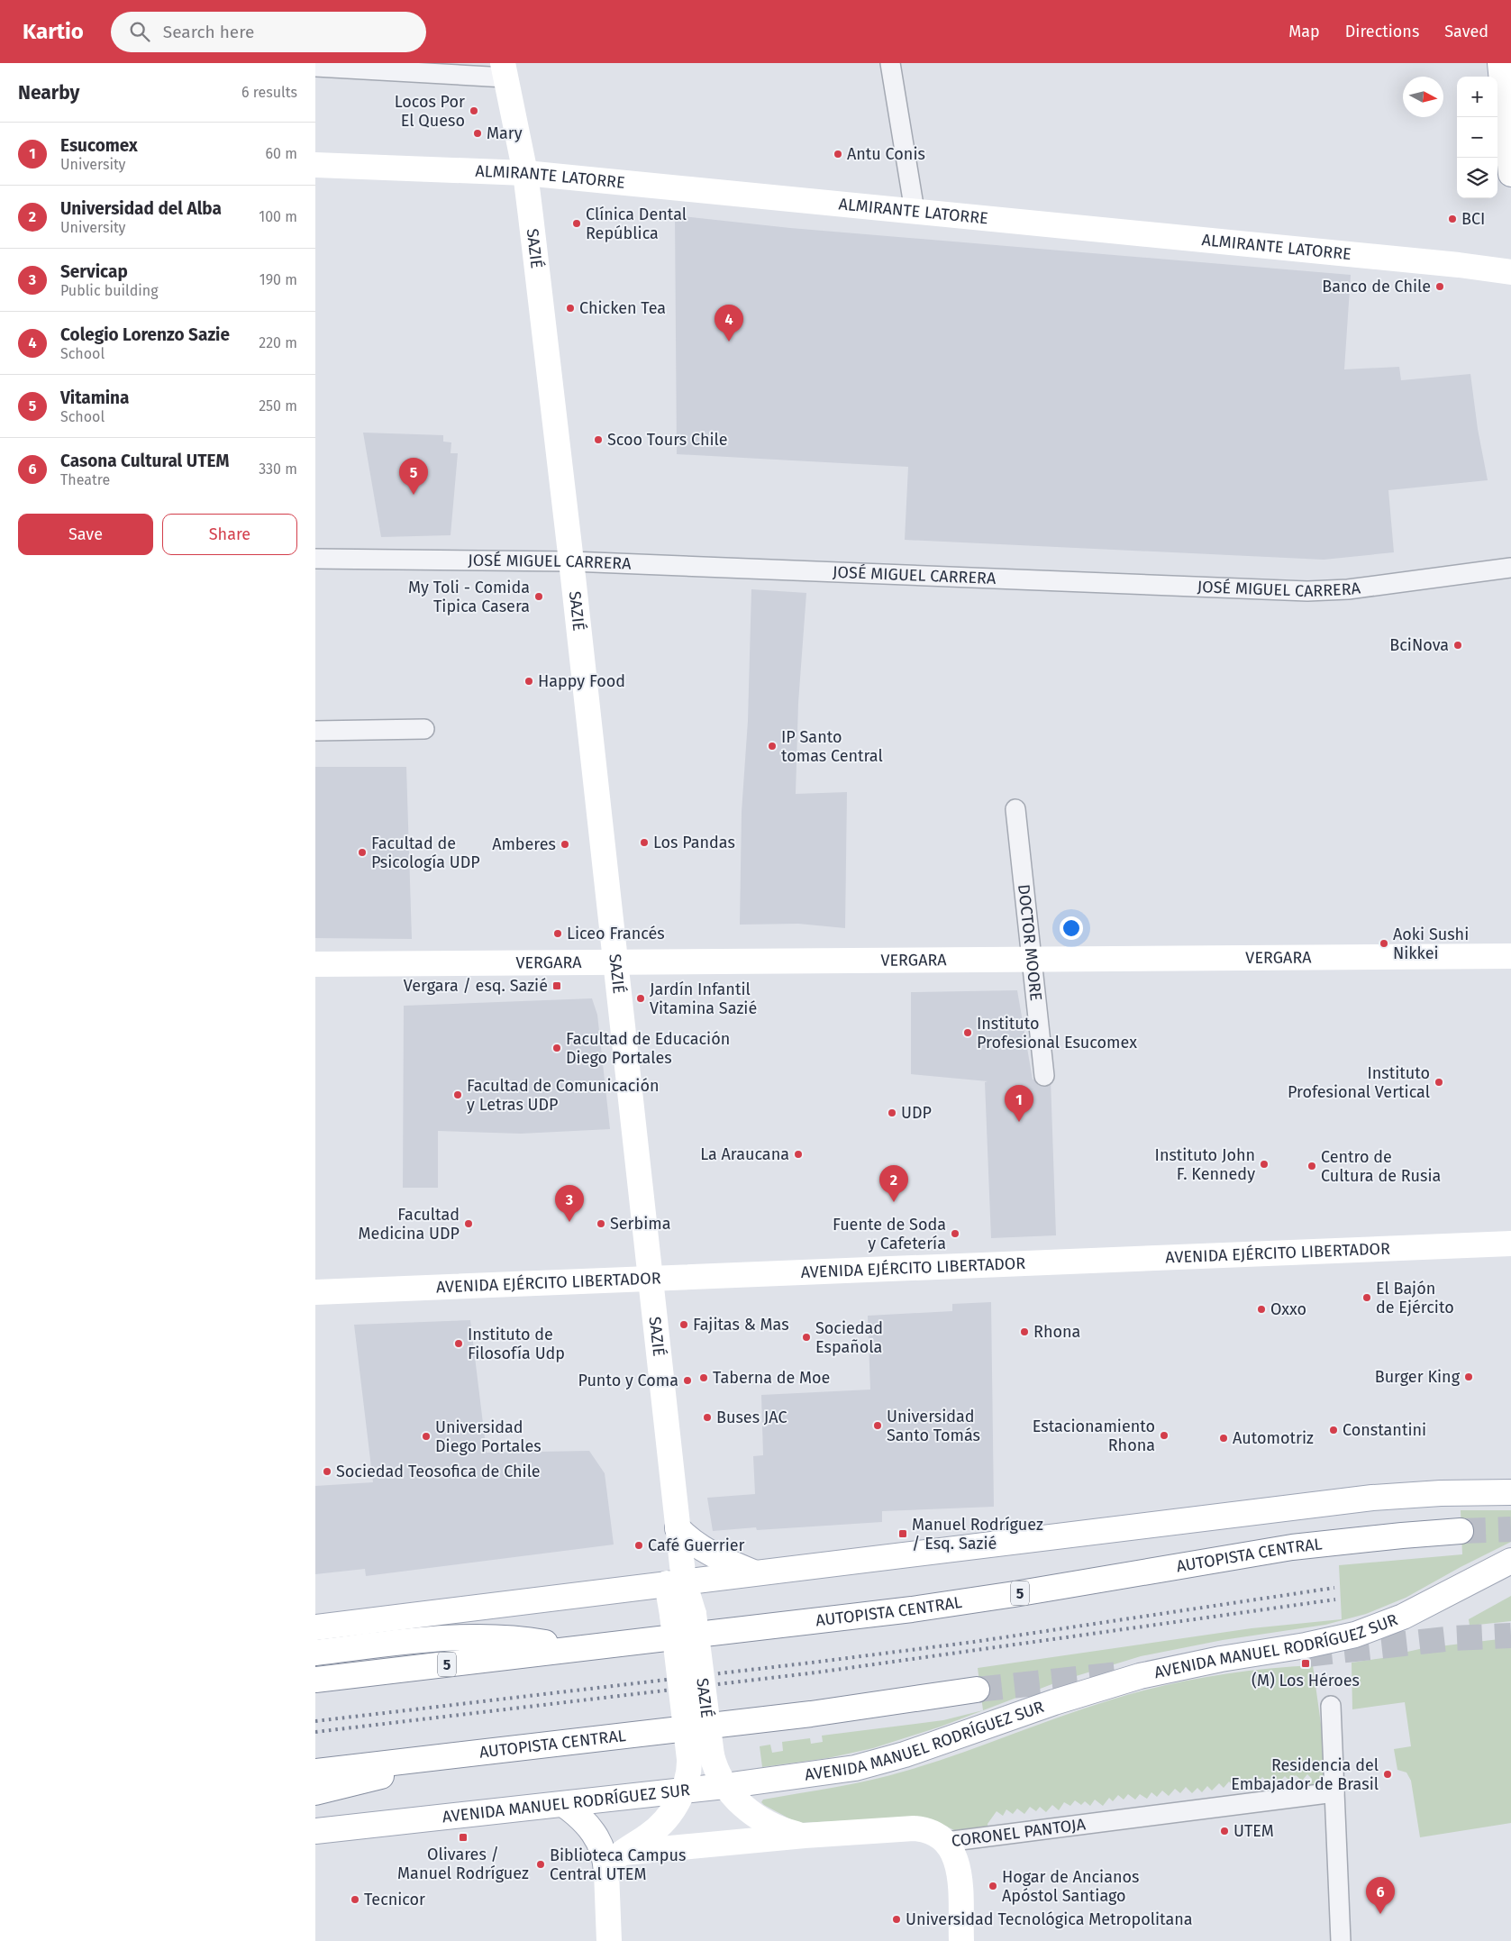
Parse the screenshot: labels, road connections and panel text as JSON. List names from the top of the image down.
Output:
{
  "streets": {
    "main road": [
      "ALMIRANTE LATORRE",
      "SAZIÉ",
      "VERGARA",
      "AVENIDA EJÉRCITO LIBERTADOR",
      "AUTOPISTA CENTRAL",
      "5",
      "AVENIDA MANUEL RODRÍGUEZ SUR",
      "CORONEL PANTOJA"
    ],
    "street": ["JOSÉ MIGUEL CARRERA", "DOCTOR MOORE"]
  },
  "crossings": [
    ["ALMIRANTE LATORRE", "SAZIÉ"],
    ["SAZIÉ", "JOSÉ MIGUEL CARRERA"],
    ["SAZIÉ", "VERGARA"],
    ["SAZIÉ", "AVENIDA EJÉRCITO LIBERTADOR"],
    ["SAZIÉ", "AVENIDA MANUEL RODRÍGUEZ SUR"],
    ["SAZIÉ", "CORONEL PANTOJA"],
    ["DOCTOR MOORE", "VERGARA"]
  ],
  "places": {
    "other": [
      "Locos Por El Queso",
      "Mary",
      "Antu Conis",
      "BCI",
      "Clínica Dental República",
      "Banco de Chile",
      "Chicken Tea",
      "Scoo Tours Chile",
      "My Toli - Comida Tipica Casera",
      "BciNova",
      "Happy Food",
      "IP Santo tomas Central",
      "Los Pandas",
      "Amberes",
      "Facultad de Psicología UDP",
      "Liceo Francés",
      "Aoki Sushi Nikkei",
      "Jardín Infantil Vitamina Sazié",
      "Instituto Profesional Esucomex",
      "Facultad de Educación Diego Portales",
      "Instituto Profesional Vertical",
      "Facultad de Comunicación y Letras UDP",
      "UDP",
      "La Araucana",
      "Instituto John F. Kennedy",
      "Centro de Cultura de Rusia",
      "Facultad Medicina UDP",
      "Serbima",
      "Fuente de Soda y Cafetería",
      "El Bajón de Ejército",
      "Oxxo",
      "Fajitas & Mas",
      "Rhona",
      "Sociedad Española",
      "Instituto de Filosofía Udp",
      "Burger King",
      "Taberna de Moe",
      "Punto y Coma",
      "Buses JAC",
      "Universidad Santo Tomás",
      "Constantini",
      "Estacionamiento Rhona",
      "Universidad Diego Portales",
      "Automotriz",
      "Sociedad Teosofica de Chile",
      "Café Guerrier",
      "Residencia del Embajador de Brasil",
      "UTEM",
      "Biblioteca Campus Central UTEM",
      "Hogar de Ancianos Apóstol Santiago",
      "Tecnicor",
      "Universidad Tecnológica Metropolitana"
    ],
    "transit": [
      "Vergara / esq. Sazié",
      "Manuel Rodríguez / Esq. Sazié",
      "(M) Los Héroes",
      "Olivares / Manuel Rodríguez"
    ]
  },
  "north": "right",
  "page": {
    "header": "Kartio",
    "search": "Search here",
    "nav": ["Map", "Directions", "Saved"],
    "heading": ["Nearby", "6 results"],
    "map_buttons": ["+", "−"],
    "list": [
      {
        "mark": "1",
        "name": "Esucomex",
        "note": "University",
        "value": "60 m"
      },
      {
        "mark": "2",
        "name": "Universidad del Alba",
        "note": "University",
        "value": "100 m"
      },
      {
        "mark": "3",
        "name": "Servicap",
        "note": "Public building",
        "value": "190 m"
      },
      {
        "mark": "4",
        "name": "Colegio Lorenzo Sazie",
        "note": "School",
        "value": "220 m"
      },
      {
        "mark": "5",
        "name": "Vitamina",
        "note": "School",
        "value": "250 m"
      },
      {
        "mark": "6",
        "name": "Casona Cultural UTEM",
        "note": "Theatre",
        "value": "330 m"
      }
    ],
    "pins": [
      "4",
      "5",
      "1",
      "2",
      "3",
      "6"
    ],
    "buttons": ["Save", "Share"]
  }
}
